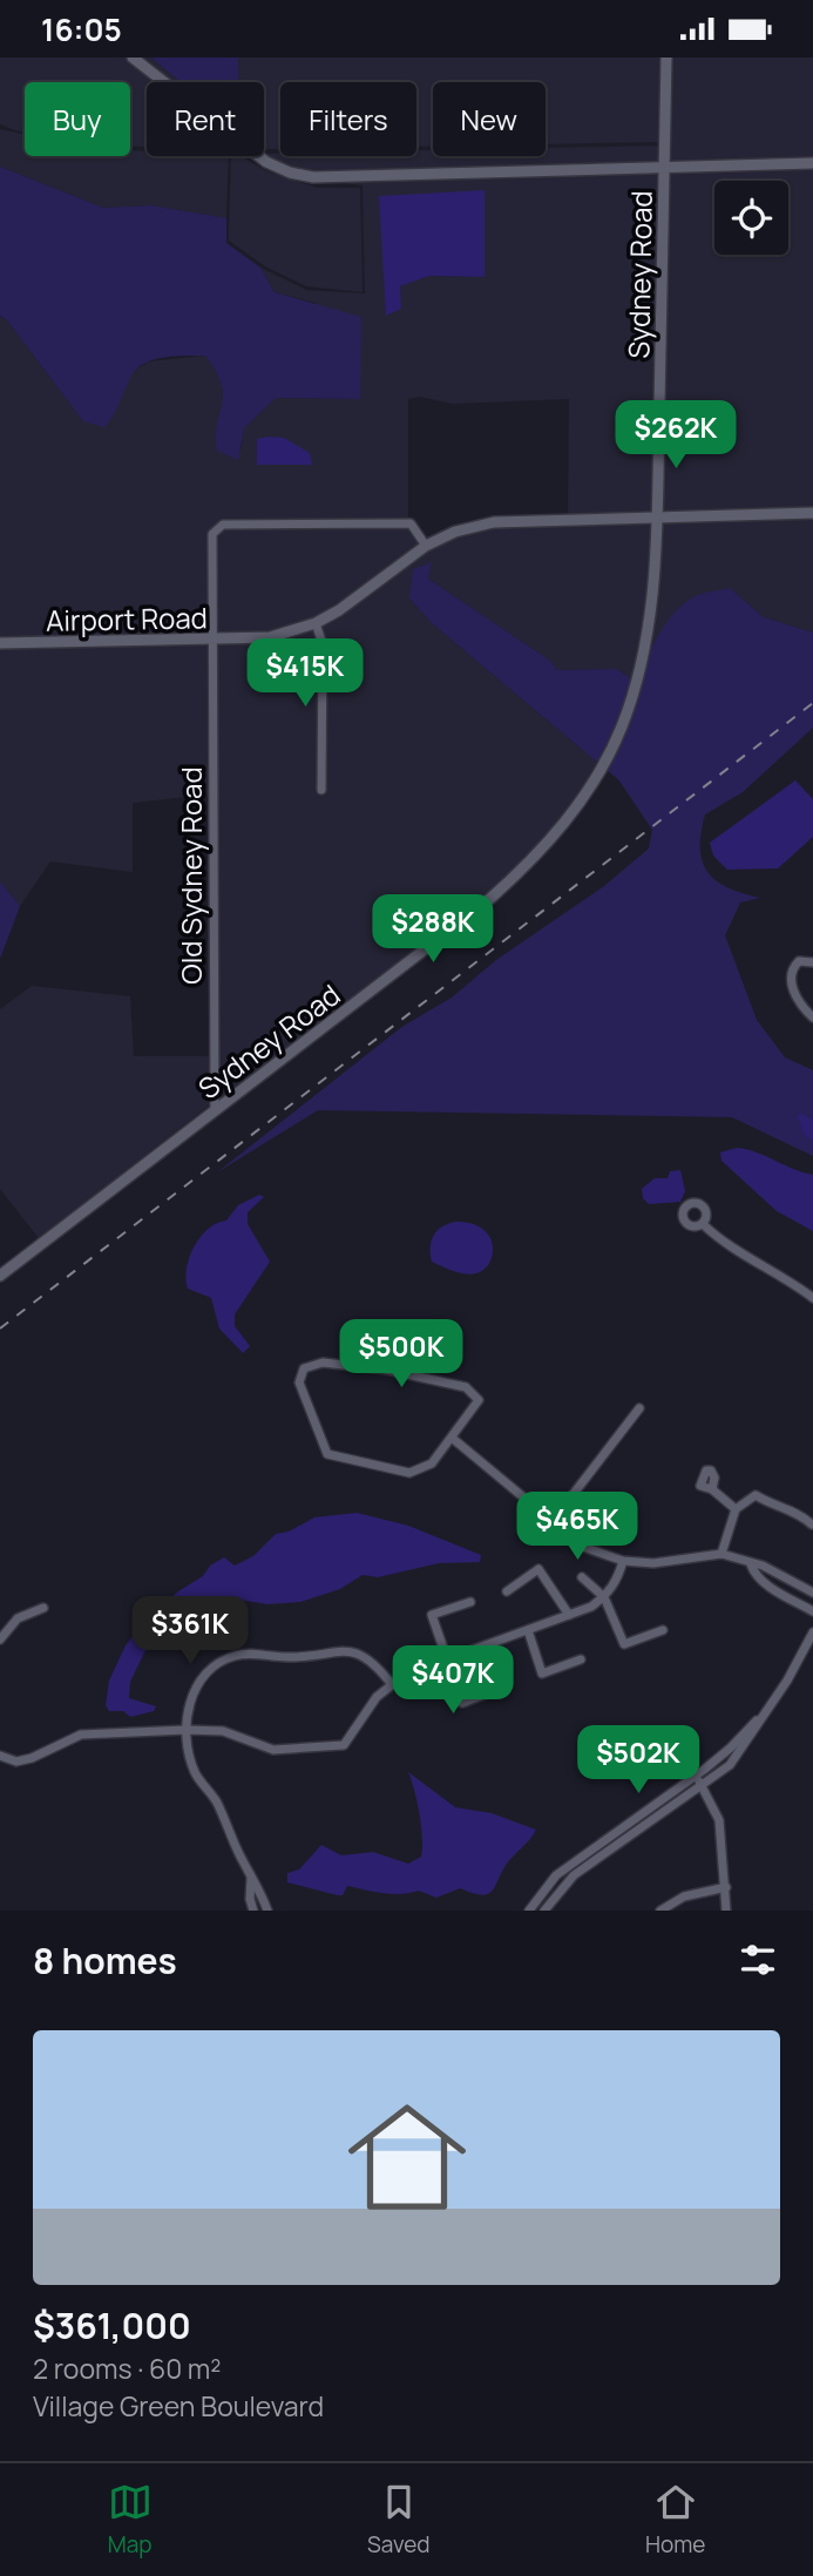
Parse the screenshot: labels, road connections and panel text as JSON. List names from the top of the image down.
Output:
{
  "streets": {
    "street": ["Sydney Road", "Airport Road", "Old Sydney Road"]
  },
  "crossings": [
    ["Sydney Road", "Airport Road"],
    ["Sydney Road", "Old Sydney Road"],
    ["Airport Road", "Old Sydney Road"]
  ],
  "page": {
    "status": "16:05",
    "chip": [
      "Buy",
      "Rent",
      "Filters",
      "New"
    ],
    "price": [
      "$262K",
      "$415K",
      "$288K",
      "$500K",
      "$465K",
      "$361K",
      "$407K",
      "$502K"
    ],
    "heading": "8 homes",
    "list": [
      {
        "name": "$361,000",
        "note": "2 rooms · 60 m² · Village Green Boulevard"
      }
    ],
    "tabs": ["Map", "Saved", "Home"]
  }
}
